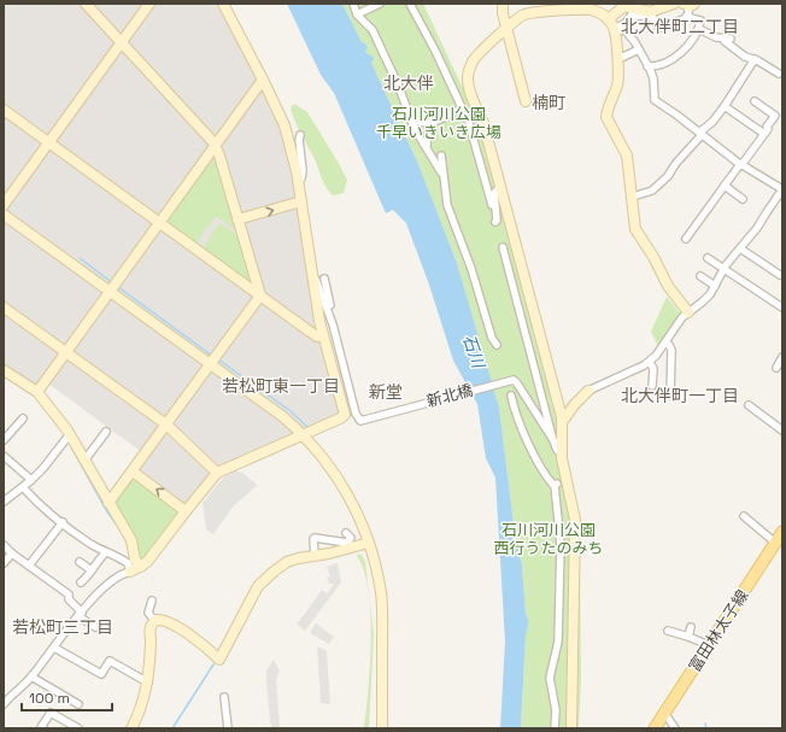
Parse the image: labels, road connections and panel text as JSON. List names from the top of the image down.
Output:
{
  "streets": {
    "main road": ["富田林太子線"],
    "street": ["新北橋"]
  },
  "districts": [
    "北大伴町二丁目",
    "北大伴",
    "楠町",
    "若松町東一丁目",
    "新堂",
    "北大伴町一丁目",
    "若松町三丁目"
  ],
  "water": ["石川"],
  "parks": ["石川河川公園 千早いきいき広場", "石川河川公園 西行うたのみち"],
  "scale_bar": "100 m"
}
